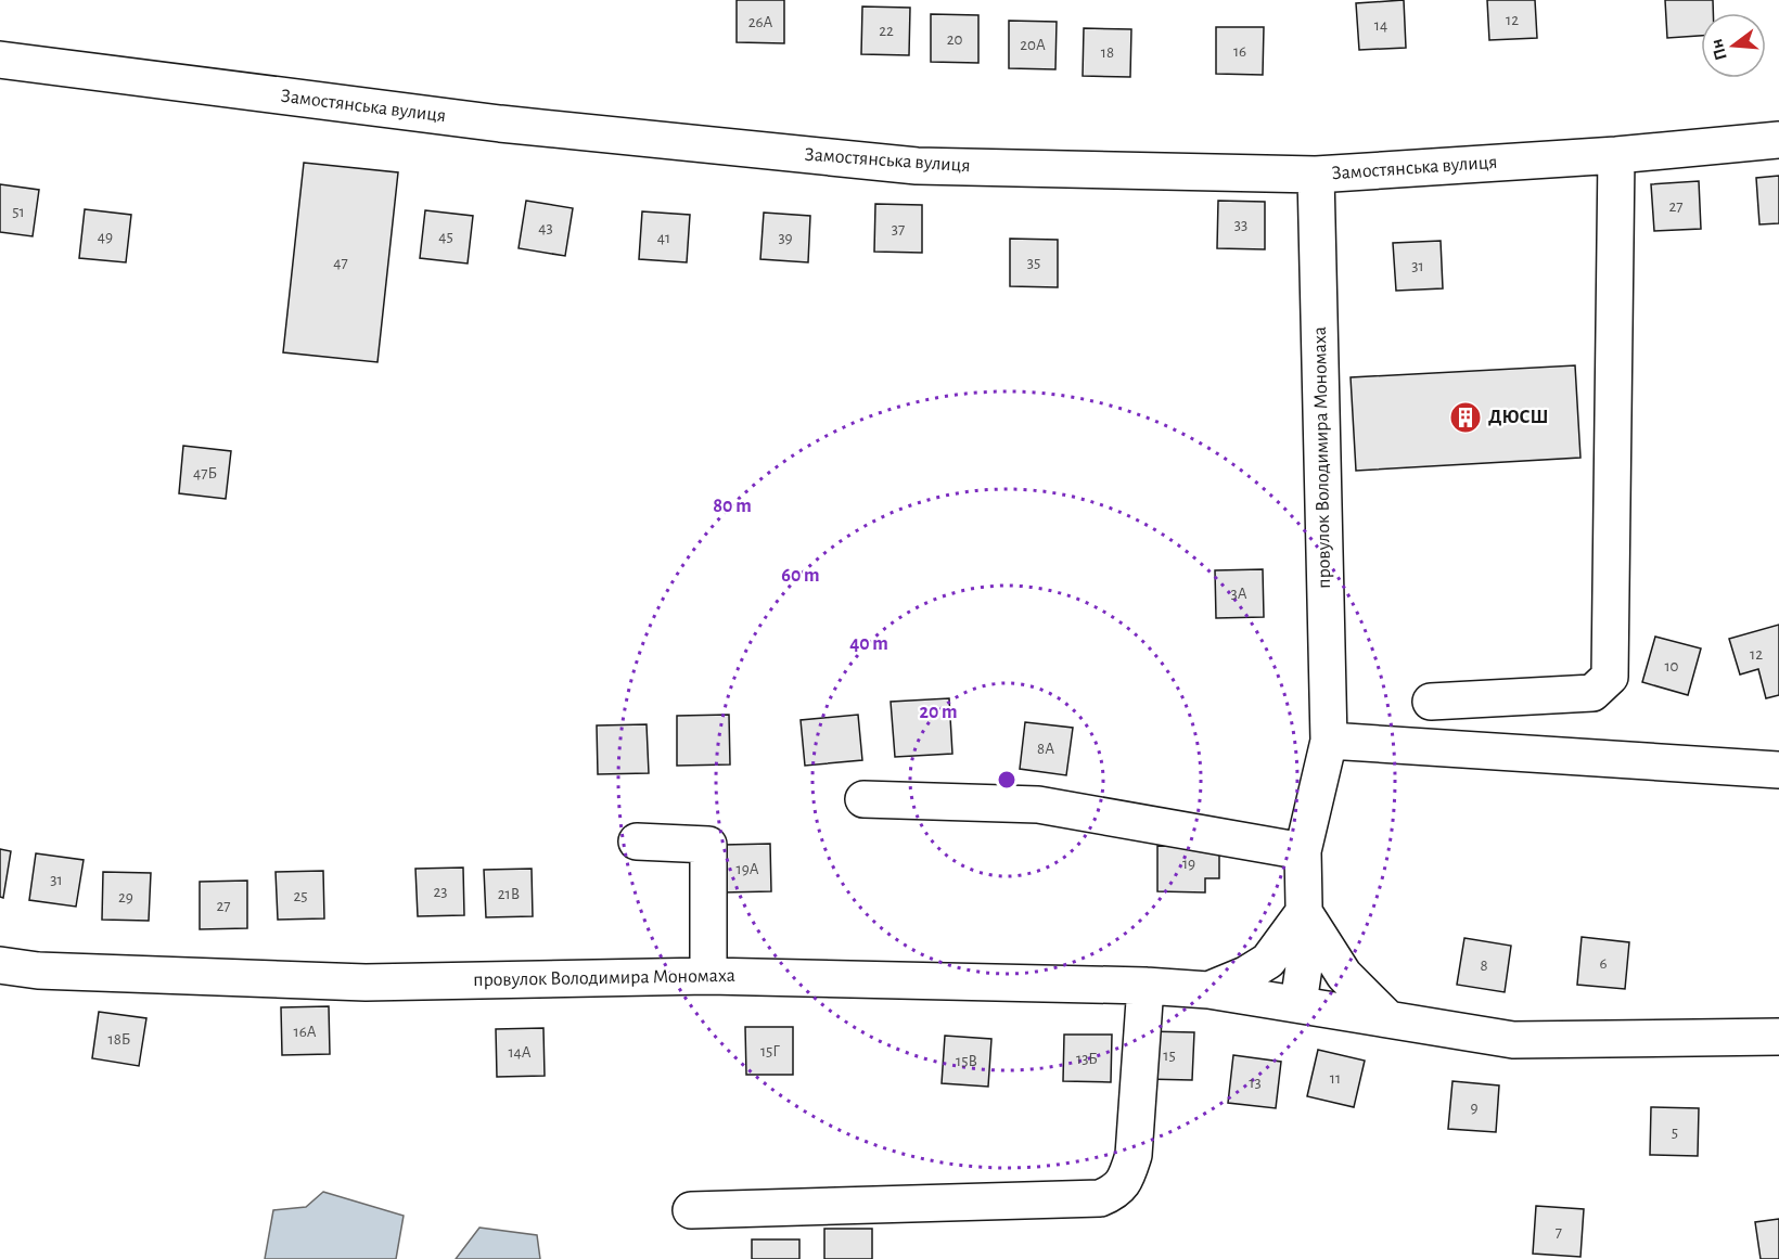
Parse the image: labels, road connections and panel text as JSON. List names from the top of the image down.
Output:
{
  "streets": {
    "street": ["Замостянська вулиця", "провулок Володимира Мономаха"]
  },
  "crossings": [
    ["Замостянська вулиця", "провулок Володимира Мономаха"]
  ],
  "places": {
    "building": ["ДЮСШ"]
  },
  "house_numbers": [
    "12",
    "26А",
    "14",
    "22",
    "20",
    "20А",
    "16",
    "18",
    "27",
    "51",
    "33",
    "43",
    "37",
    "49",
    "45",
    "41",
    "39",
    "47",
    "35",
    "31",
    "47Б",
    "3А",
    "12",
    "10",
    "8А",
    "19",
    "19А",
    "31",
    "23",
    "21В",
    "25",
    "29",
    "27",
    "6",
    "8",
    "16А",
    "18Б",
    "15Г",
    "14А",
    "15",
    "13Б",
    "15В",
    "11",
    "13",
    "9",
    "5",
    "7"
  ],
  "north": "left",
  "rings": [
    "80 m",
    "60 m",
    "40 m",
    "20 m"
  ]
}
